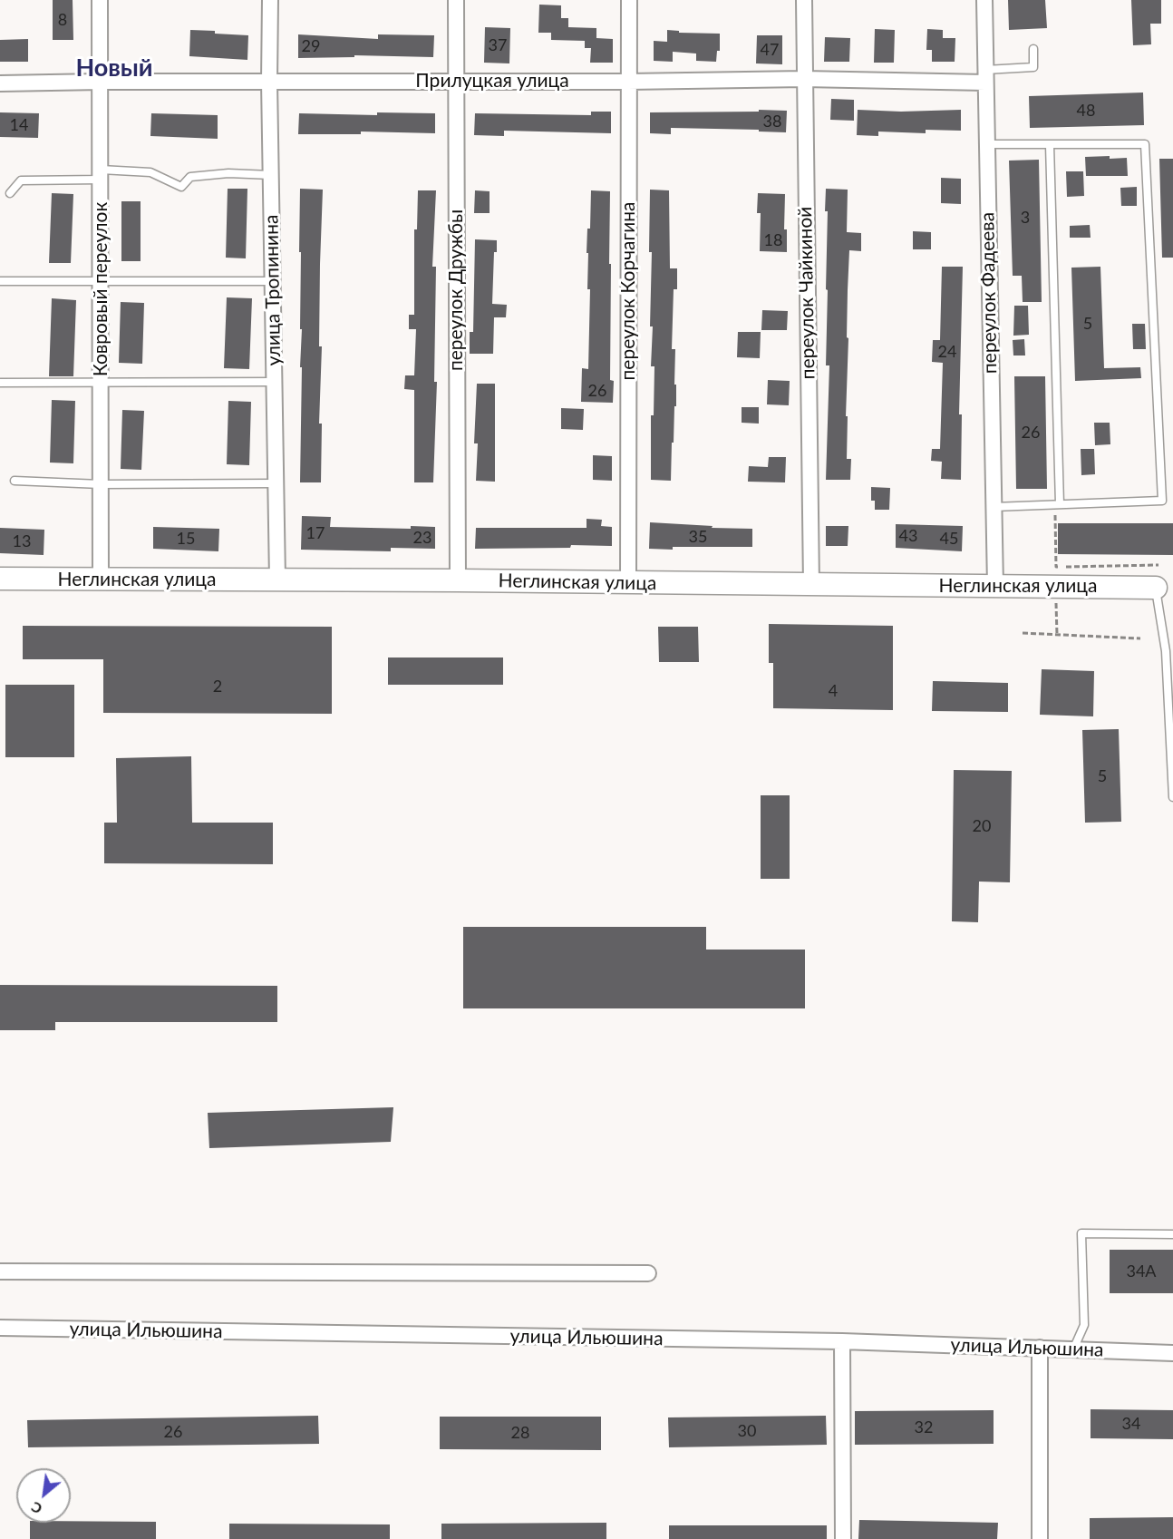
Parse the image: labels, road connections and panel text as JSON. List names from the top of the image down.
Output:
{
  "streets": {
    "street": [
      "Прилуцкая улица",
      "Ковровый переулок",
      "улица Тропинина",
      "переулок Дружбы",
      "переулок Корчагина",
      "переулок Чайкиной",
      "переулок Фадеева",
      "Неглинская улица",
      "улица Ильюшина"
    ]
  },
  "crossings": [
    ["Прилуцкая улица", "Ковровый переулок"],
    ["Прилуцкая улица", "улица Тропинина"],
    ["Прилуцкая улица", "переулок Дружбы"],
    ["Прилуцкая улица", "переулок Корчагина"],
    ["Прилуцкая улица", "переулок Чайкиной"],
    ["Прилуцкая улица", "переулок Фадеева"],
    ["Ковровый переулок", "Неглинская улица"],
    ["улица Тропинина", "Неглинская улица"],
    ["переулок Дружбы", "Неглинская улица"],
    ["переулок Корчагина", "Неглинская улица"],
    ["переулок Чайкиной", "Неглинская улица"],
    ["переулок Фадеева", "Неглинская улица"]
  ],
  "districts": ["Новый"],
  "house_numbers": [
    "8",
    "37",
    "29",
    "47",
    "48",
    "38",
    "14",
    "3",
    "18",
    "5",
    "24",
    "26",
    "26",
    "17",
    "43",
    "35",
    "23",
    "15",
    "45",
    "13",
    "2",
    "4",
    "5",
    "20",
    "34А",
    "34",
    "32",
    "30",
    "26",
    "28"
  ],
  "north": "bottom left"
}
